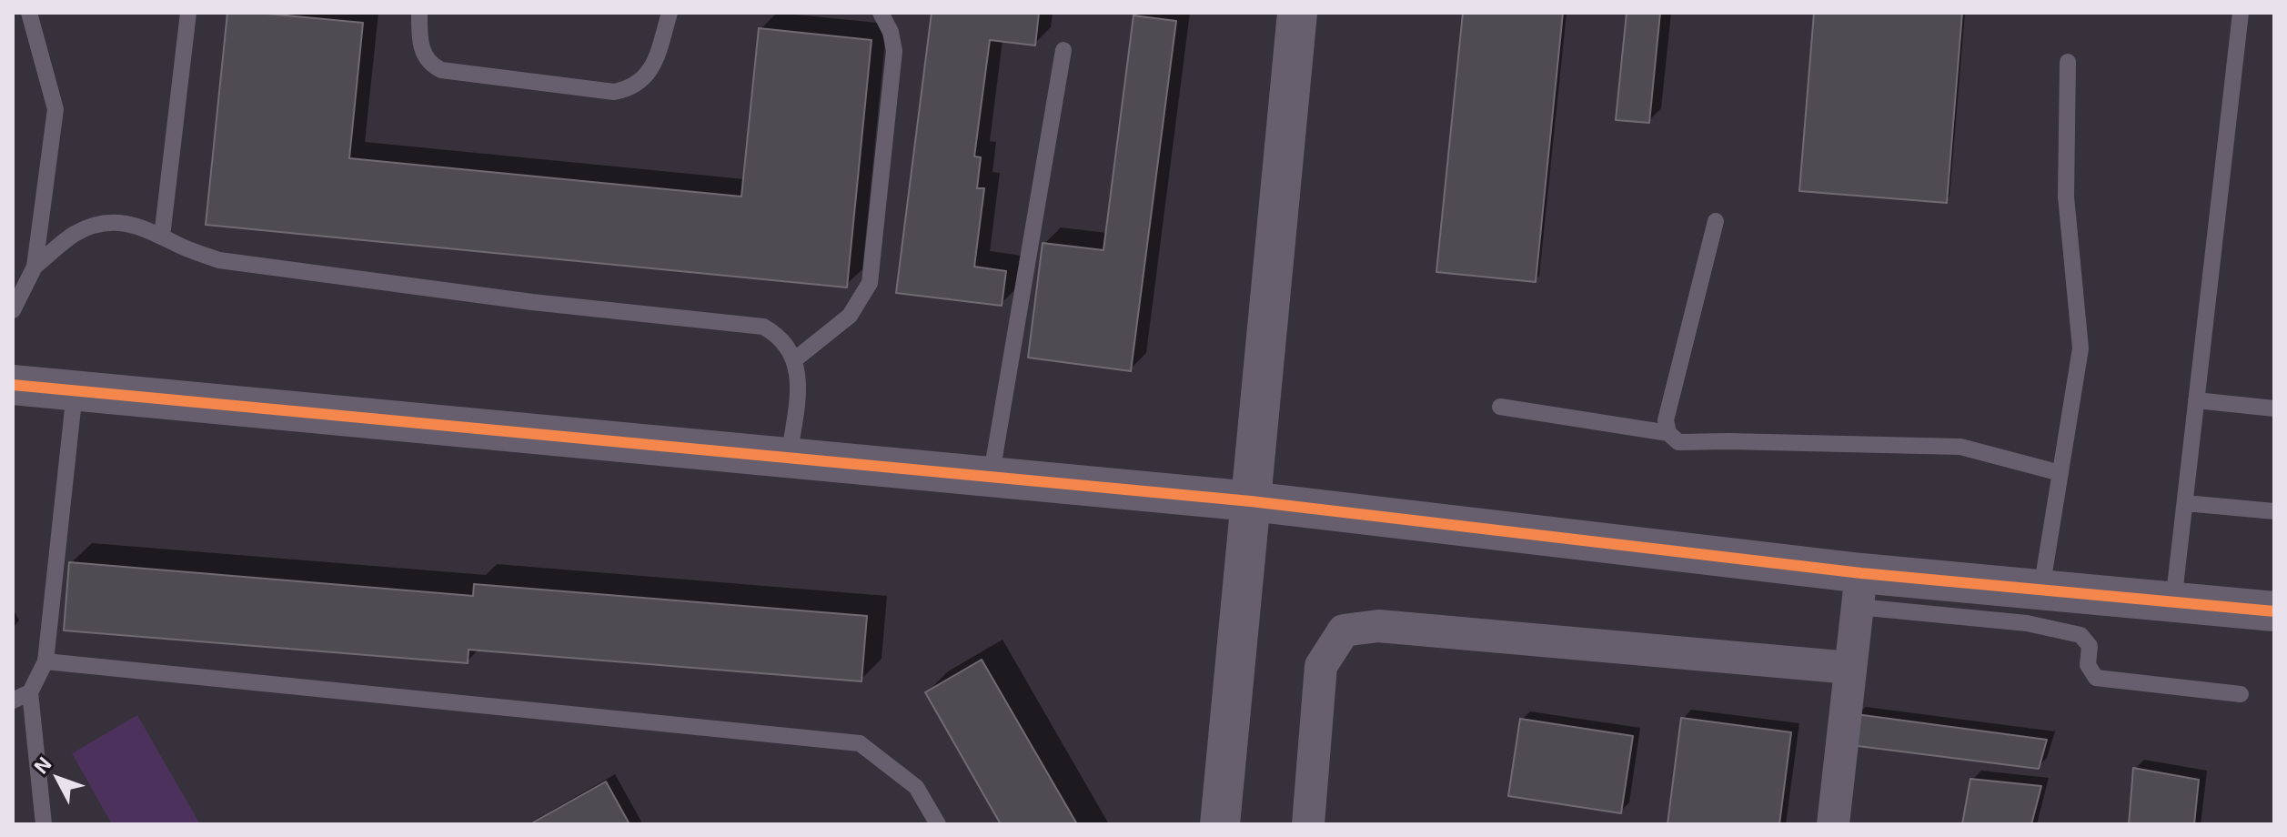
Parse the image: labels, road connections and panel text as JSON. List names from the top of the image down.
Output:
{
  "north": "top left"
}
